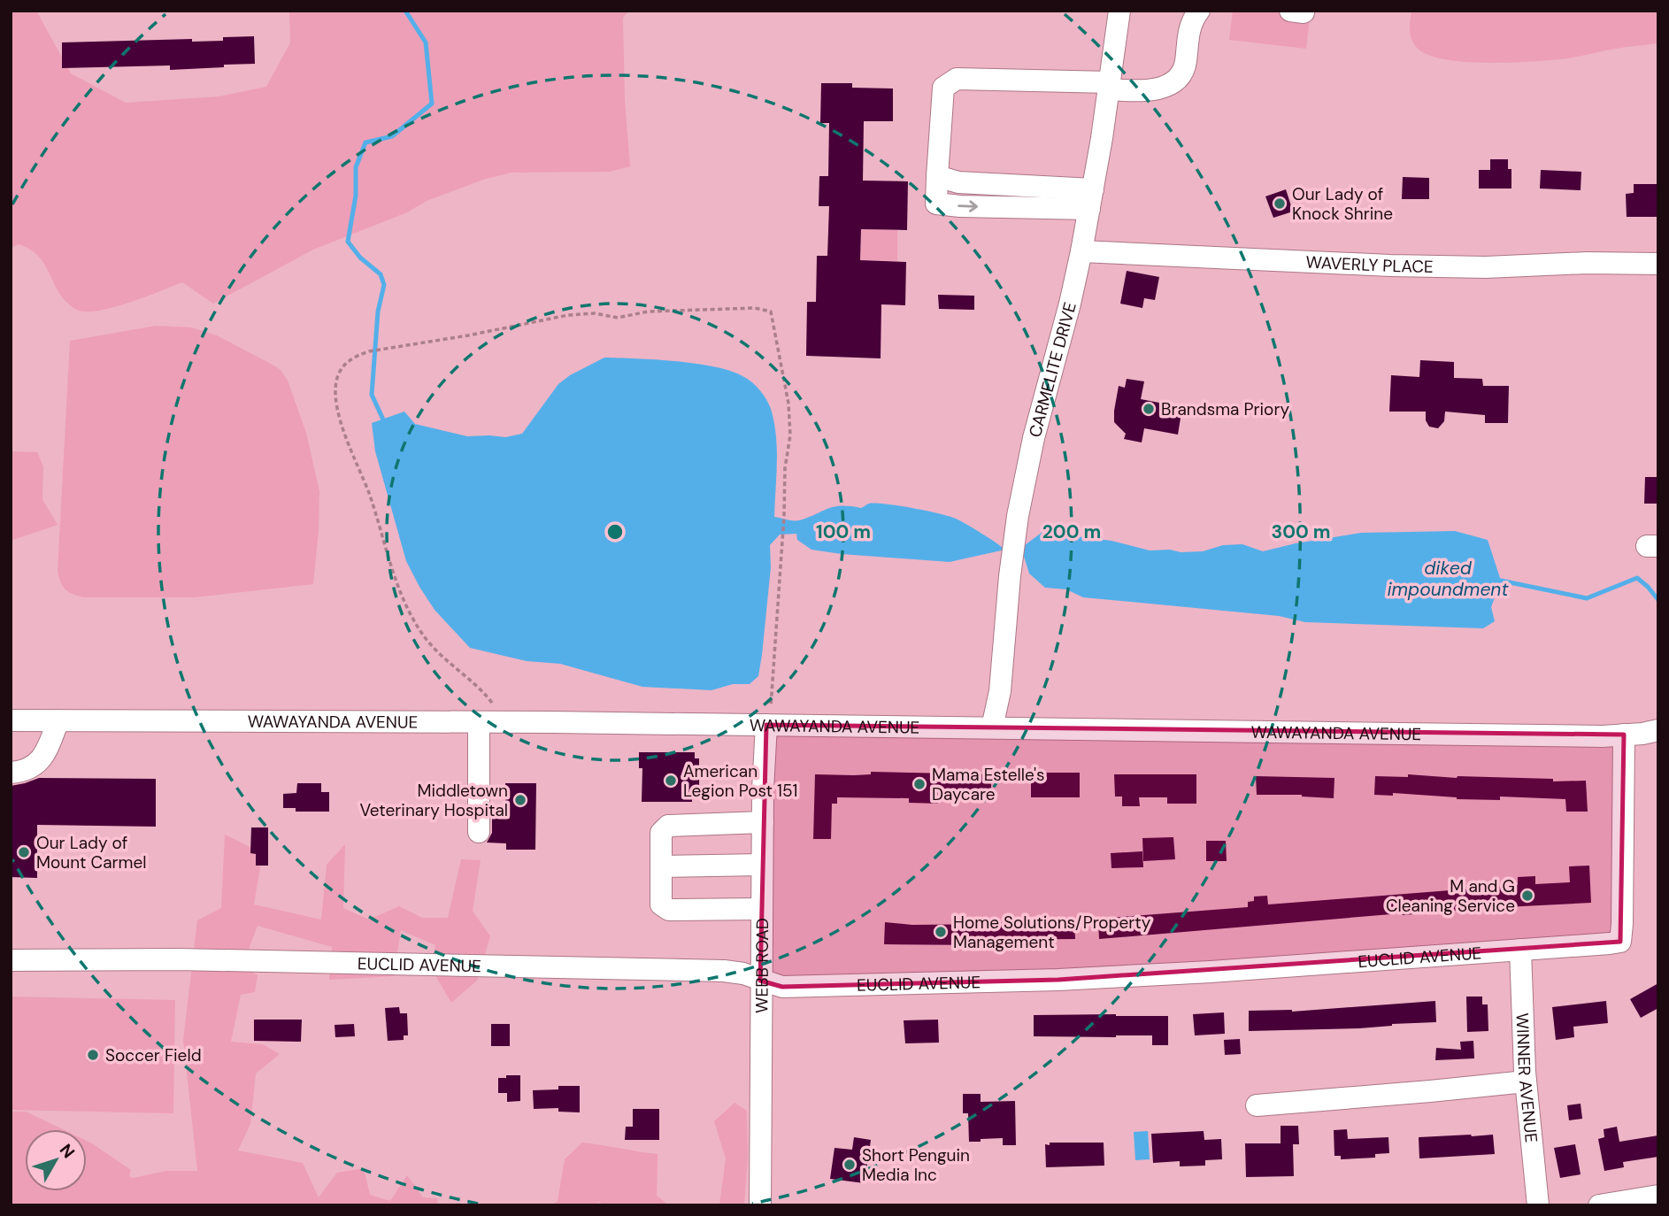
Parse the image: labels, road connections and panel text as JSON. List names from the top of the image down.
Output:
{
  "streets": {
    "street": [
      "WAVERLY PLACE",
      "CARMELITE DRIVE",
      "WAWAYANDA AVENUE",
      "EUCLID AVENUE",
      "WEBB ROAD",
      "WINNER AVENUE"
    ]
  },
  "crossings": [
    ["WAVERLY PLACE", "CARMELITE DRIVE"],
    ["CARMELITE DRIVE", "WAWAYANDA AVENUE"],
    ["WAWAYANDA AVENUE", "EUCLID AVENUE"],
    ["WAWAYANDA AVENUE", "WEBB ROAD"],
    ["EUCLID AVENUE", "WEBB ROAD"],
    ["EUCLID AVENUE", "WINNER AVENUE"]
  ],
  "water": ["diked impoundment"],
  "places": [
    "Our Lady of Knock Shrine",
    "Brandsma Priory",
    "American Legion Post 151",
    "Mama Estelle's Daycare",
    "Middletown Veterinary Hospital",
    "Our Lady of Mount Carmel",
    "M and G Cleaning Service",
    "Home Solutions/Property Management",
    "Soccer Field",
    "Short Penguin Media Inc"
  ],
  "north": "top right",
  "rings": ["100 m", "200 m", "300 m"]
}
